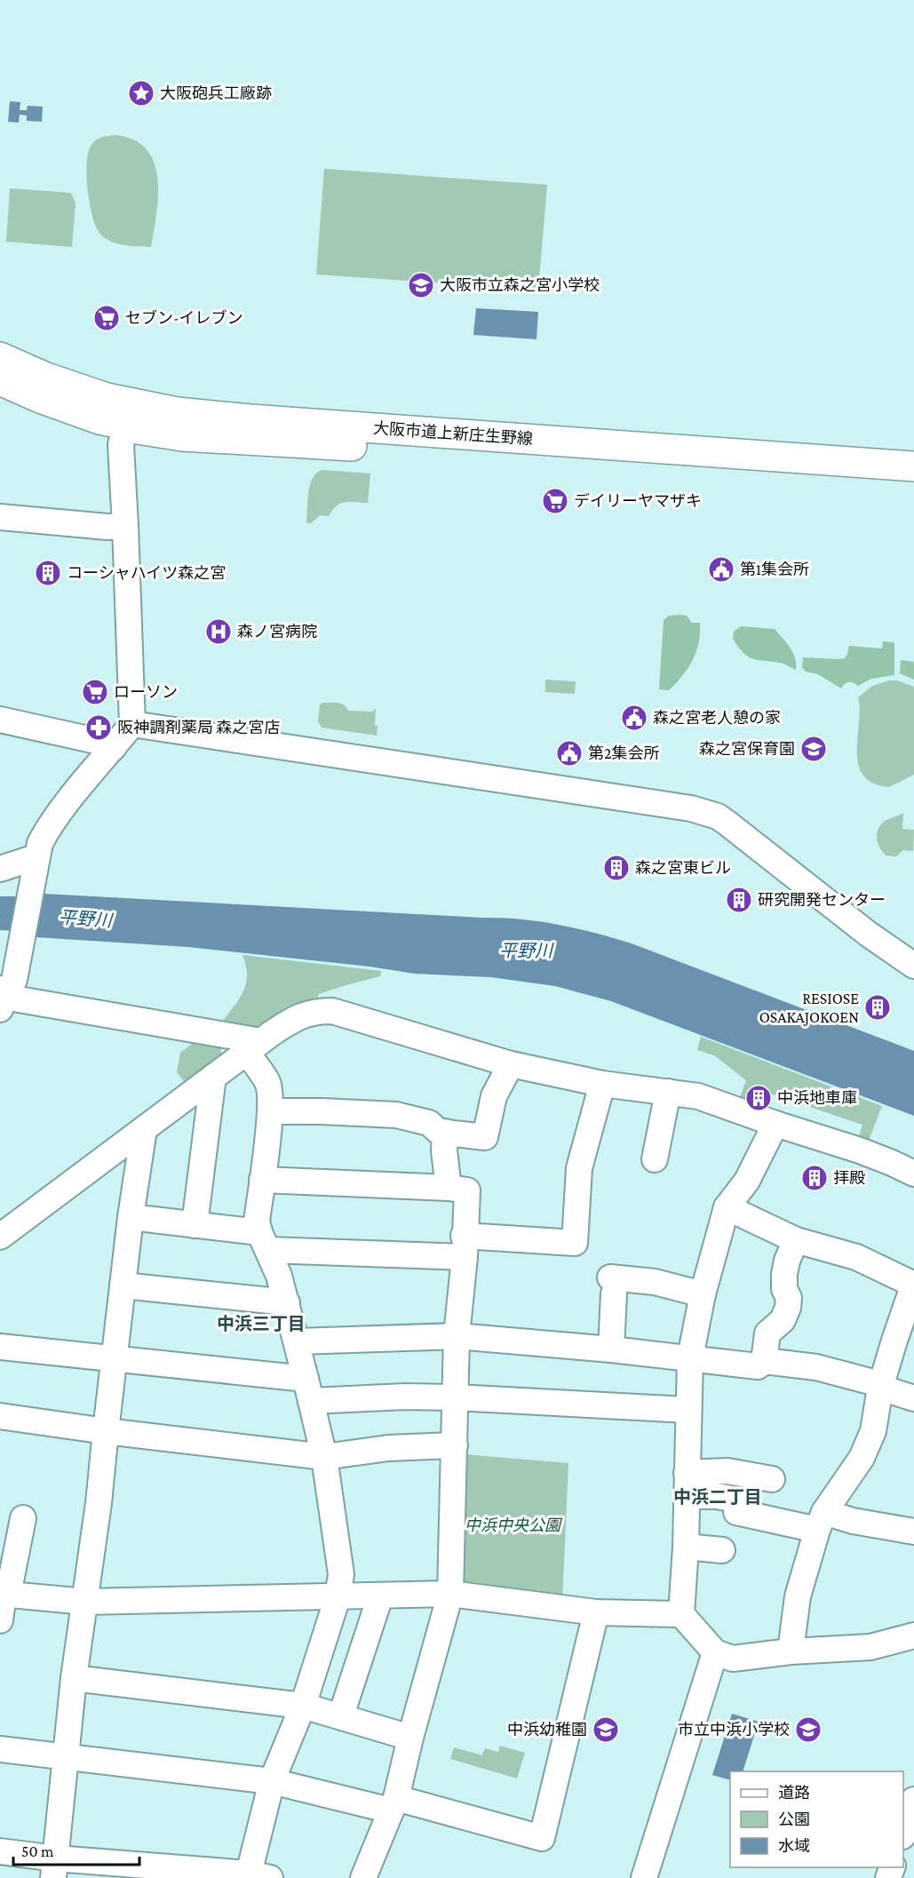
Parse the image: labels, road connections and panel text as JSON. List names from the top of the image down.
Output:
{
  "streets": {
    "main road": ["大阪市道上新庄生野線"]
  },
  "districts": ["中浜三丁目", "中浜二丁目"],
  "water": ["平野川"],
  "parks": ["中浜中央公園"],
  "places": {
    "place": ["大阪砲兵工廠跡"],
    "school or university": [
      "大阪市立森之宮小学校",
      "森之宮保育園",
      "中浜幼稚園",
      "市立中浜小学校"
    ],
    "supermarket": ["セブン-イレブン", "デイリーヤマザキ", "ローソン"],
    "public building": ["第1集会所", "森之宮老人憩の家", "第2集会所"],
    "building": [
      "コーシャハイツ森之宮",
      "森之宮東ビル",
      "研究開発センター",
      "RESIOSE OSAKAJOKOEN",
      "中浜地車庫",
      "拝殿"
    ],
    "hospital": ["森ノ宮病院"],
    "pharmacy": ["阪神調剤薬局 森之宮店"]
  },
  "legend": ["道路", "公園", "水域"],
  "scale_bar": "50 m"
}
